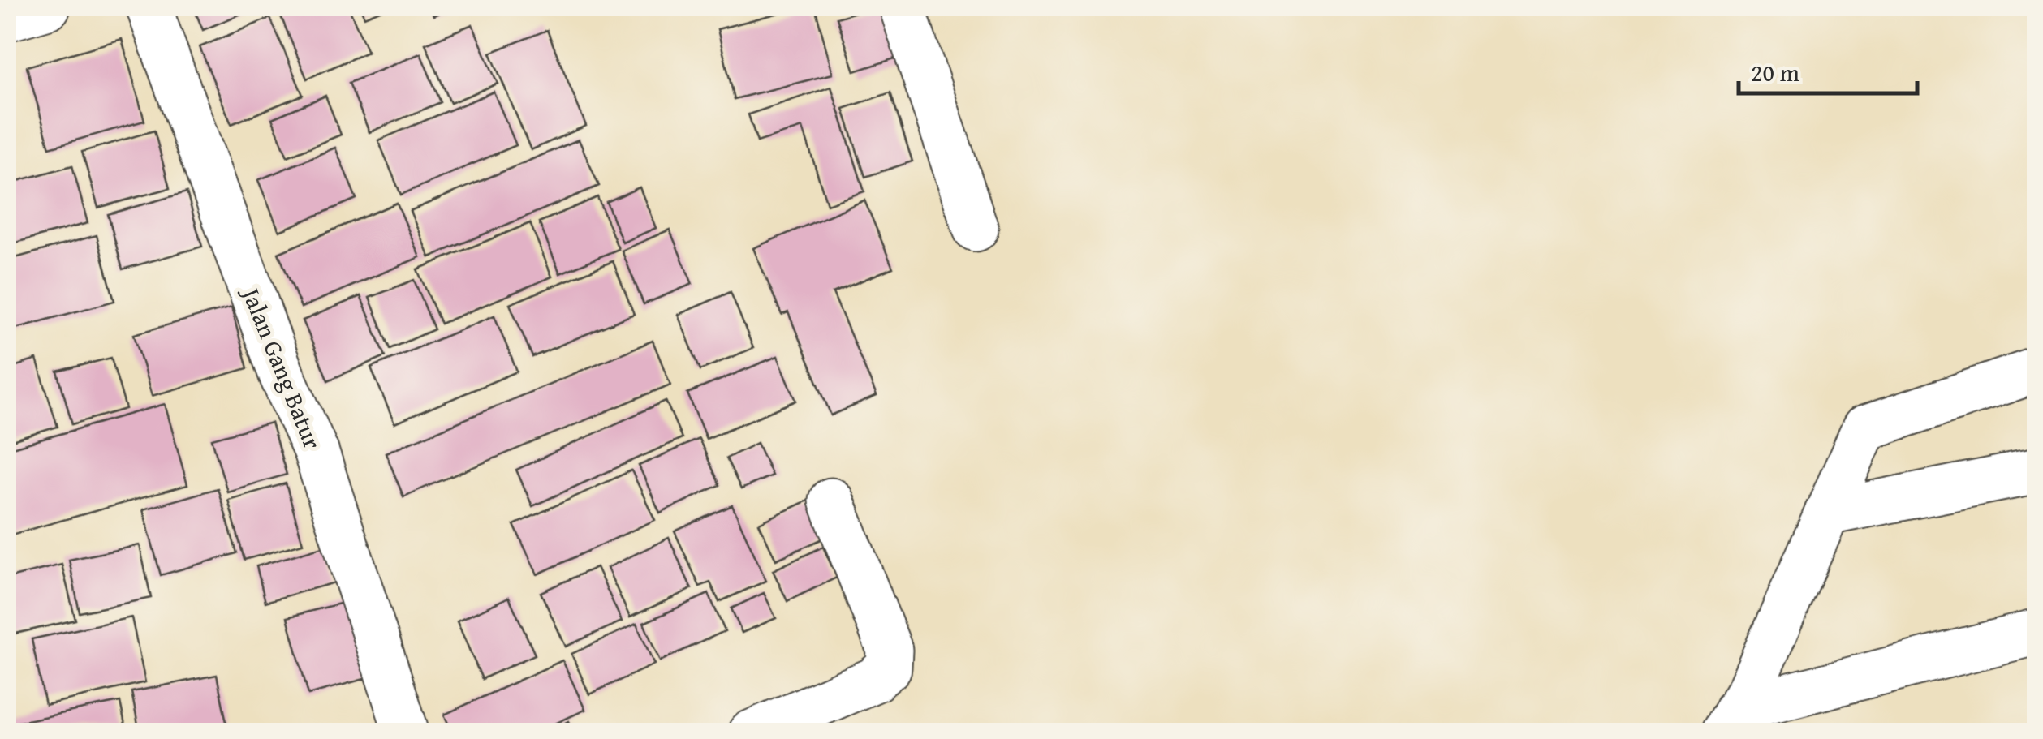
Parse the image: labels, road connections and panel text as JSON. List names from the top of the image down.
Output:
{
  "streets": {
    "street": ["Jalan Gang Batur"]
  },
  "scale_bar": "20 m"
}
